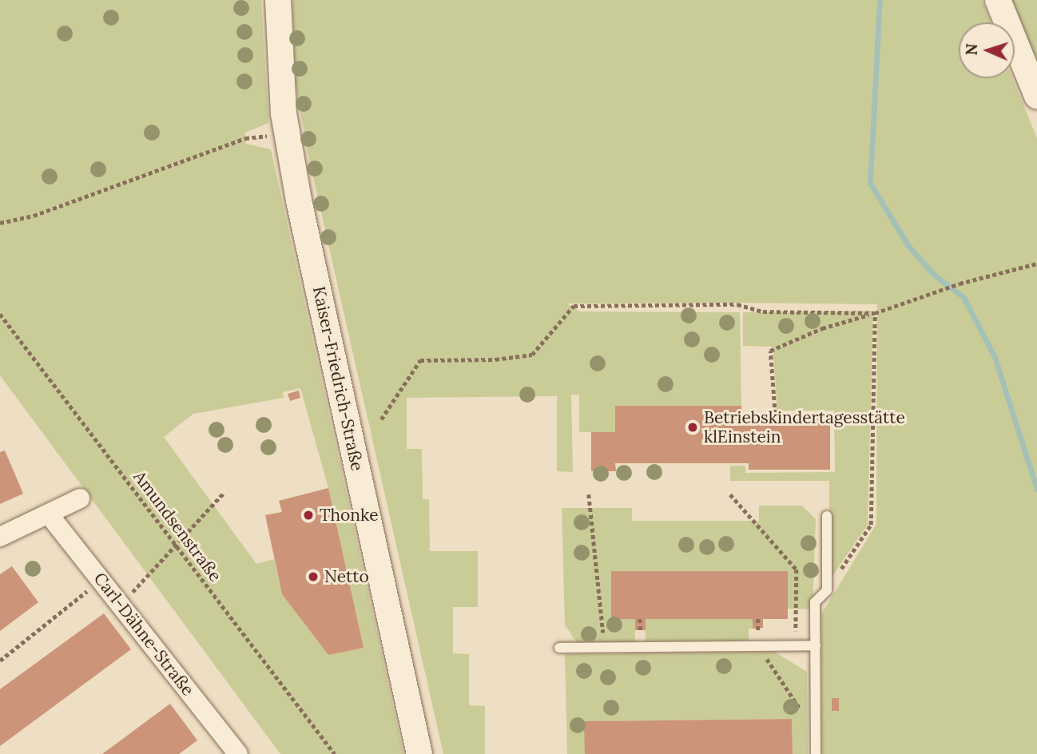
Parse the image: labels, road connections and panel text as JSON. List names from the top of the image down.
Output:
{
  "streets": {
    "street": ["Kaiser-Friedrich-Straße", "Carl-Dähne-Straße"],
    "path": ["Amundsenstraße"]
  },
  "places": ["Betriebskindertagesstätte klEinstein", "Thonke", "Netto"],
  "north": "left"
}
